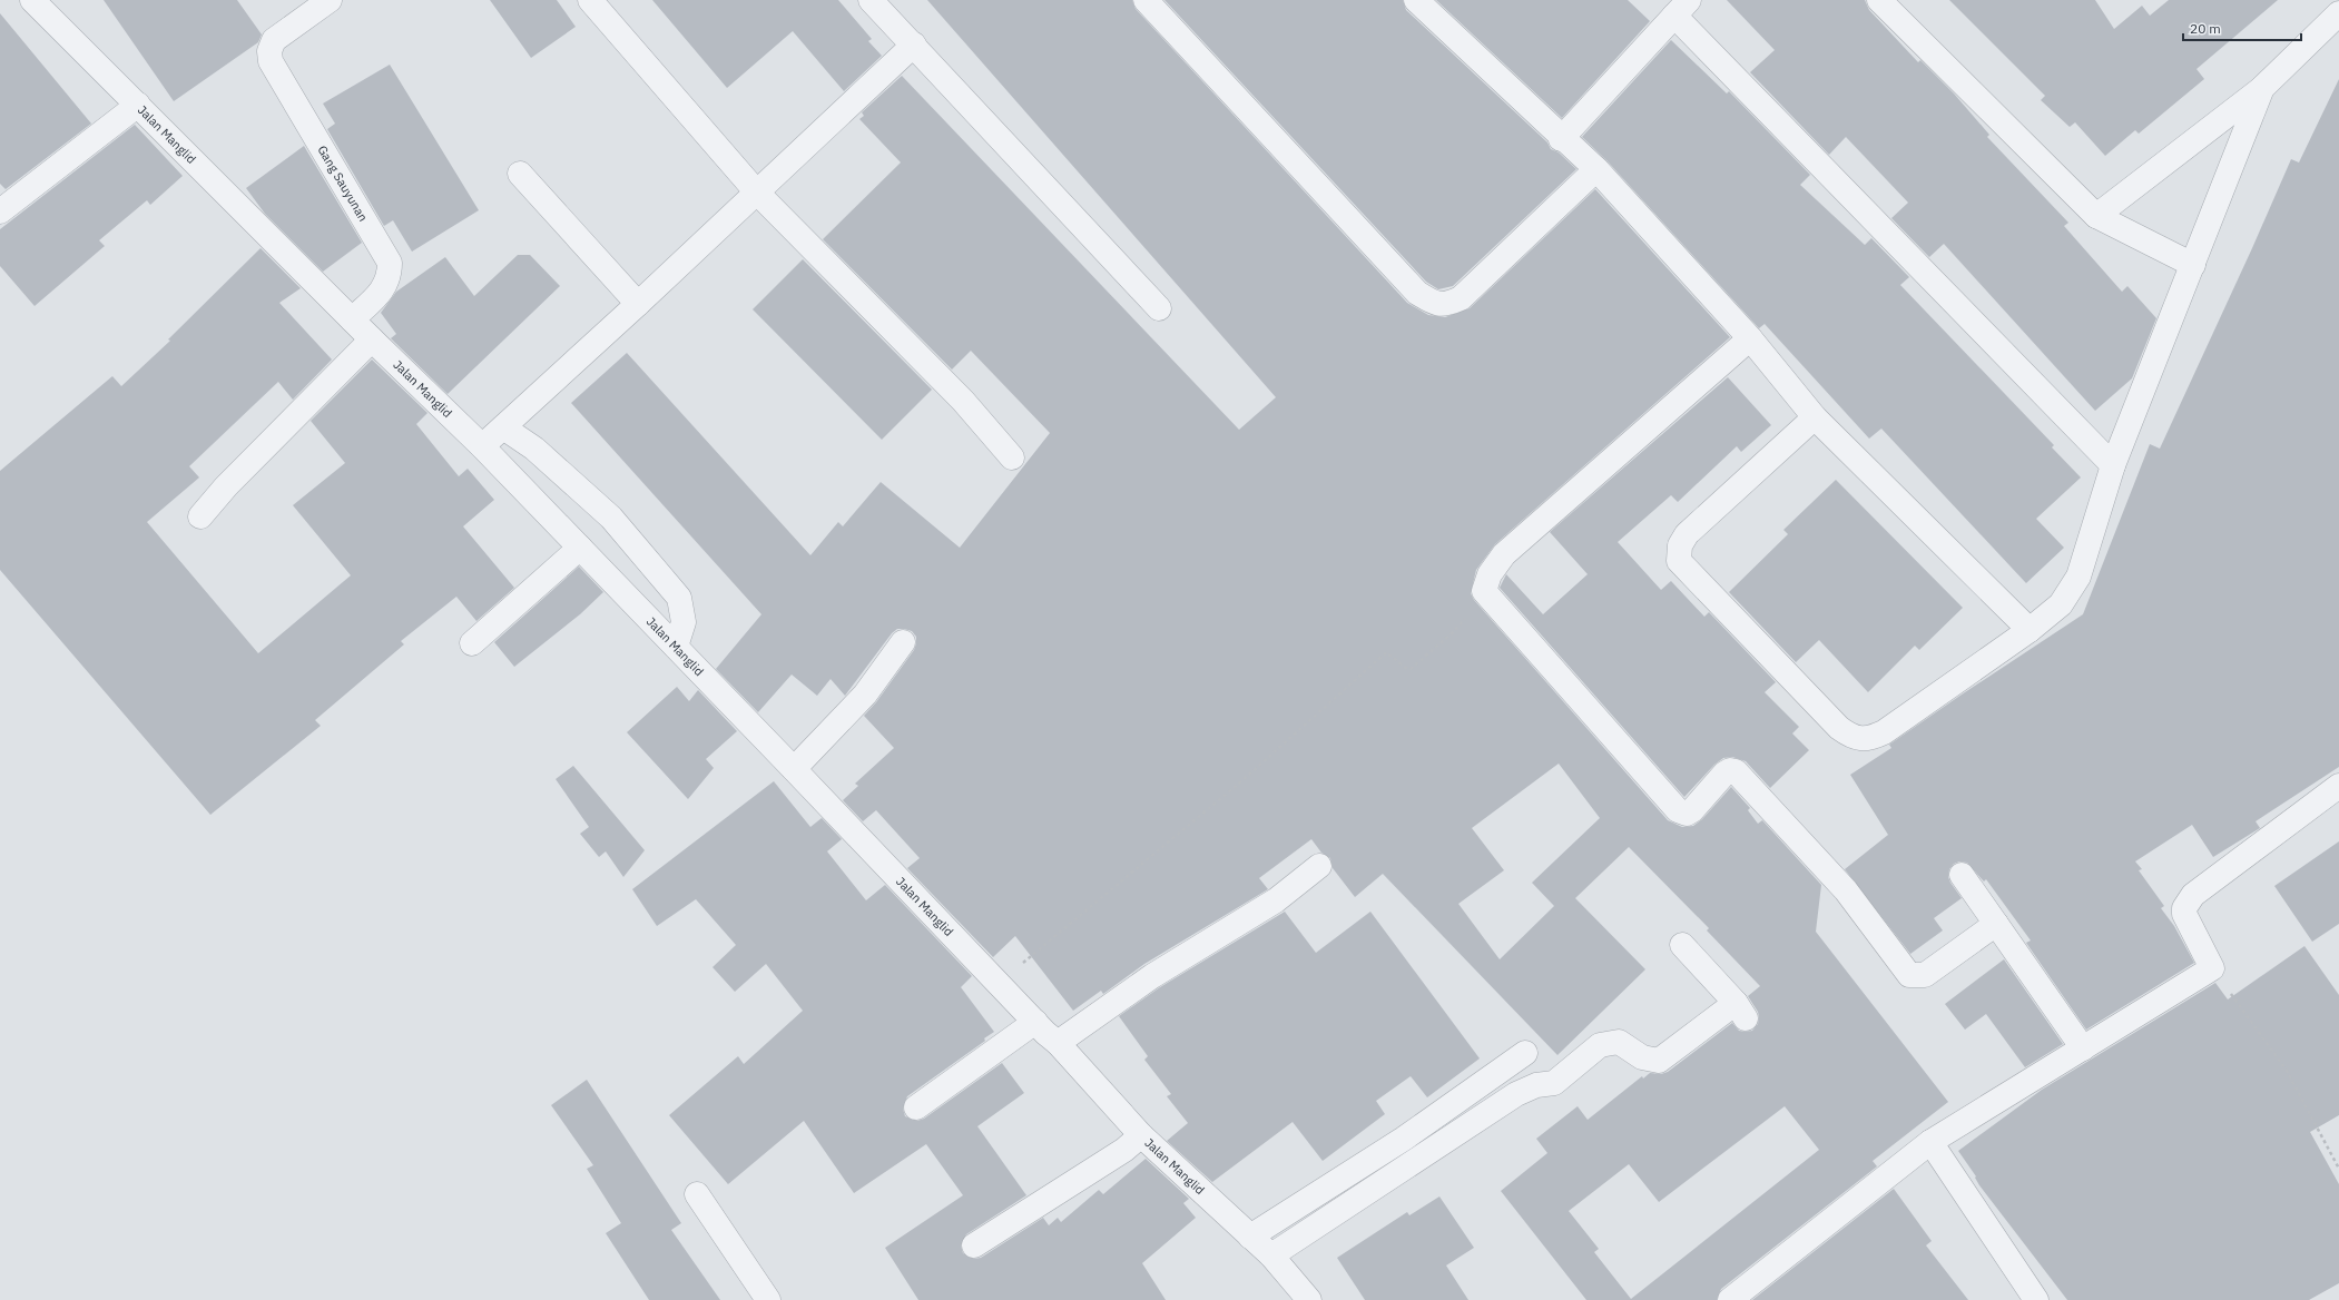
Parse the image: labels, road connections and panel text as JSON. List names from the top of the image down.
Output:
{
  "streets": {
    "street": ["Jalan Manglid", "Gang Sauyunan"]
  },
  "crossings": [
    ["Jalan Manglid", "Gang Sauyunan"]
  ],
  "scale_bar": "20 m"
}
